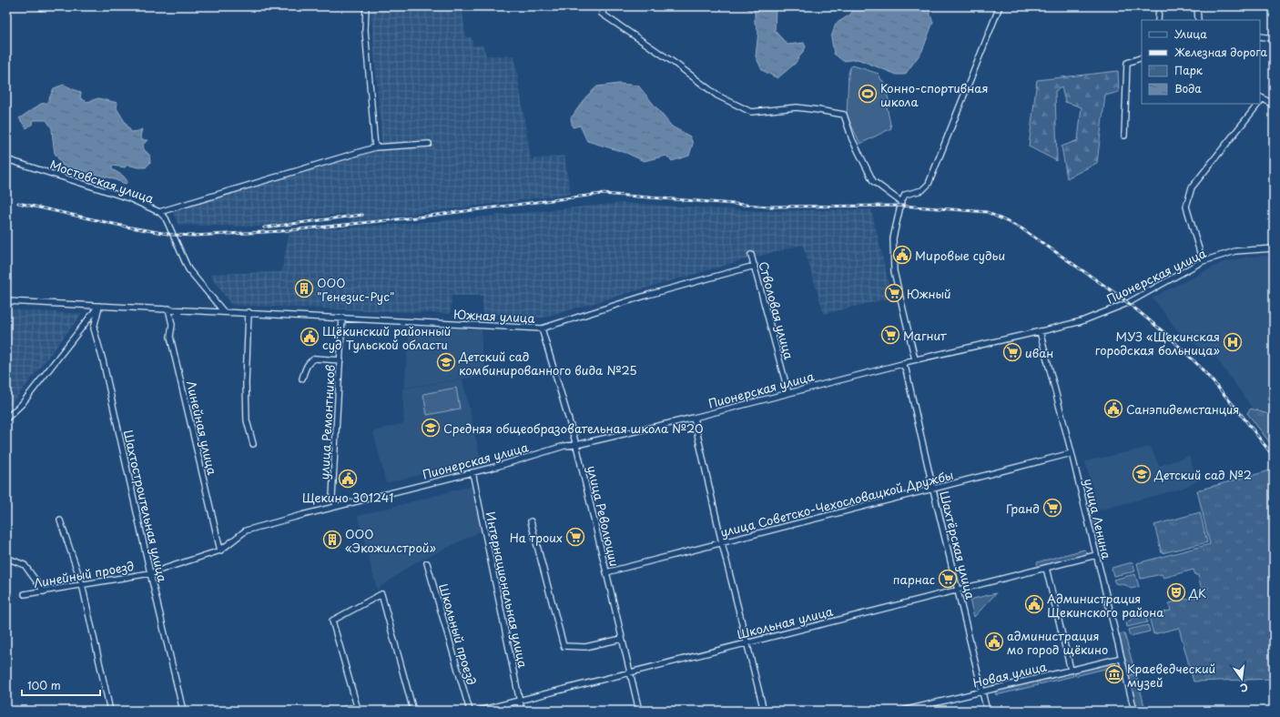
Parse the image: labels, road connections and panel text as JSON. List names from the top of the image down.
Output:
{
  "streets": {
    "street": [
      "Мостовская улица",
      "Пионерская улица",
      "Стволовая улица",
      "Южная улица",
      "улица Ремонтников",
      "Линейная улица",
      "улица Советско-Чехословацкой Дружбы",
      "Шахтостроительная улица",
      "улица Революции",
      "улица Ленина",
      "Шахтёрская улица",
      "Линейный проезд",
      "Интернациональная улица",
      "Школьная улица",
      "Школьный проезд",
      "Новая улица"
    ]
  },
  "crossings": [
    ["Мостовская улица", "Южная улица"],
    ["Пионерская улица", "Стволовая улица"],
    ["Пионерская улица", "улица Ремонтников"],
    ["Пионерская улица", "улица Революции"],
    ["Пионерская улица", "улица Ленина"],
    ["Пионерская улица", "Шахтёрская улица"],
    ["Пионерская улица", "Линейный проезд"],
    ["Пионерская улица", "Интернациональная улица"],
    ["Стволовая улица", "Южная улица"],
    ["Южная улица", "улица Ремонтников"],
    ["Южная улица", "Линейная улица"],
    ["Южная улица", "Шахтостроительная улица"],
    ["Южная улица", "улица Революции"],
    ["Линейная улица", "Линейный проезд"],
    ["улица Советско-Чехословацкой Дружбы", "улица Революции"],
    ["улица Советско-Чехословацкой Дружбы", "улица Ленина"],
    ["улица Советско-Чехословацкой Дружбы", "Шахтёрская улица"],
    ["Шахтостроительная улица", "Линейный проезд"],
    ["улица Революции", "Школьная улица"],
    ["улица Ленина", "Школьная улица"],
    ["улица Ленина", "Новая улица"],
    ["Шахтёрская улица", "Школьная улица"],
    ["Шахтёрская улица", "Новая улица"],
    ["Интернациональная улица", "Школьная улица"]
  ],
  "places": {
    "sports": ["Конно-спортивная школа"],
    "public building": [
      "Мировые судьи",
      "Щёкинский районный суд Тульской области",
      "Санэпидемстанция",
      "Щекино 301241",
      "Администрация Щекинского района",
      "администрация мо город щёкино"
    ],
    "building": ["ООО \"Генезис-Рус\"", "ООО «Экожилстрой»"],
    "supermarket": [
      "Южный",
      "Магнит",
      "иван",
      "Гранд",
      "На троих",
      "парнас"
    ],
    "hospital": ["МУЗ «Щекинская городская больница»"],
    "school or university": ["Детский сад комбинированного вида №25", "Средняя общеобразовательная школа №20", "Детский сад №2"],
    "theatre": ["ДК"],
    "museum": ["Краеведческий музей"]
  },
  "legend": [
    "Улица",
    "Железная дорога",
    "Парк",
    "Вода"
  ],
  "scale_bar": "100 m",
  "north": "bottom"
}
